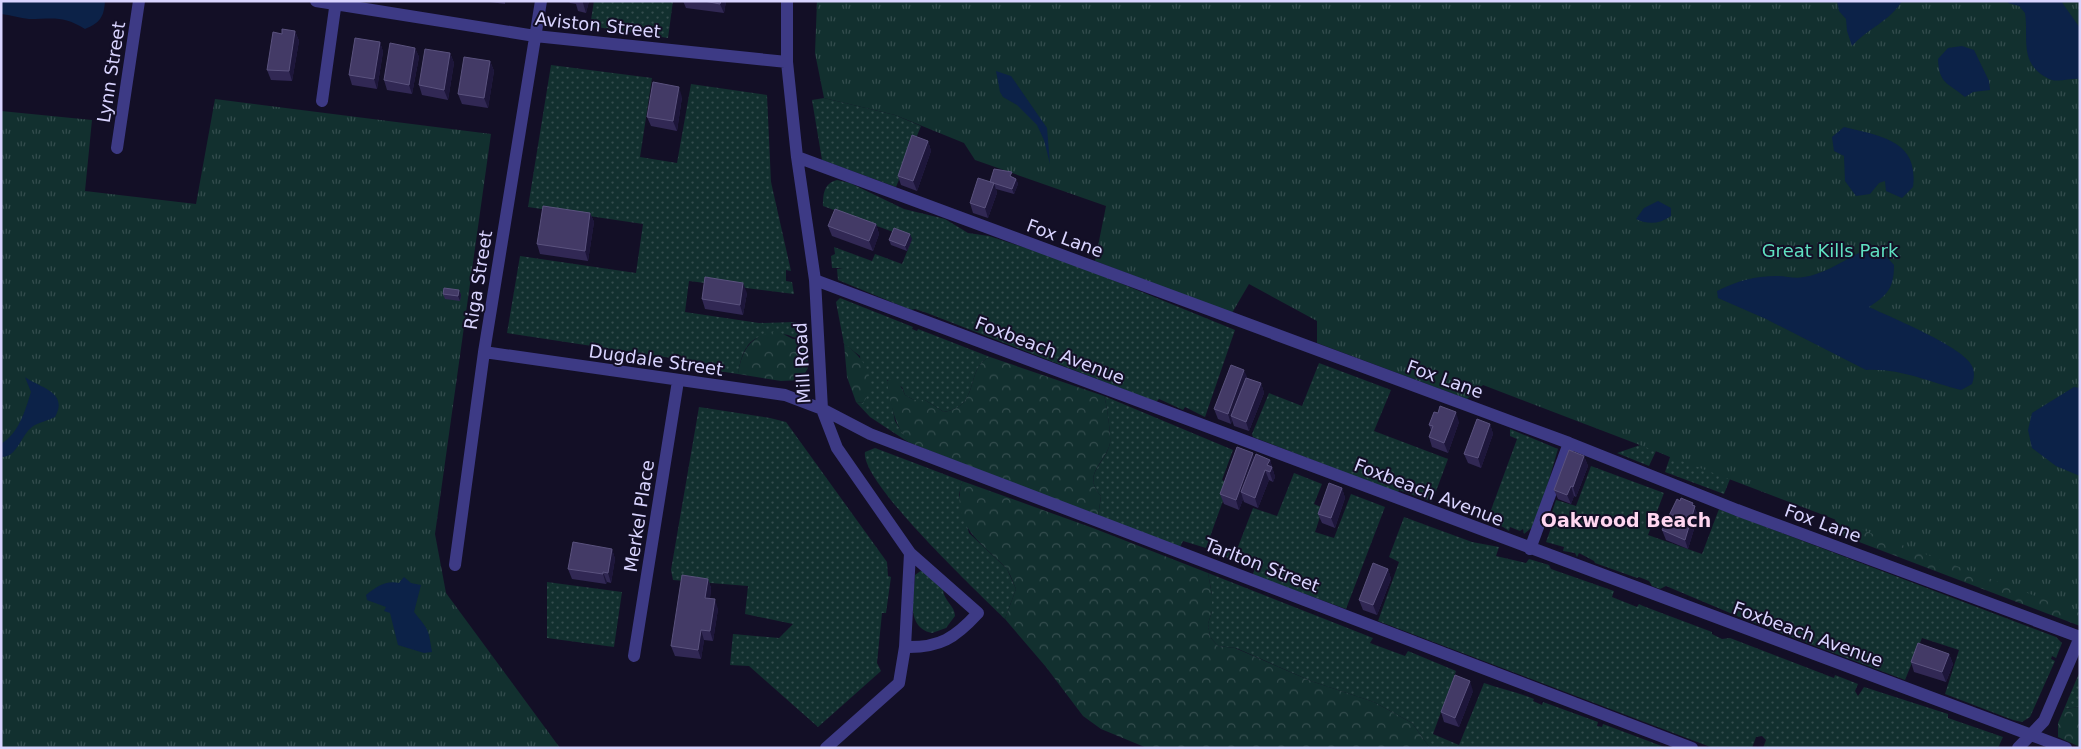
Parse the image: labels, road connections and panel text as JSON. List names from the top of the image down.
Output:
{
  "streets": {
    "street": [
      "Aviston Street",
      "Lynn Street",
      "Fox Lane",
      "Riga Street",
      "Foxbeach Avenue",
      "Dugdale Street",
      "Mill Road",
      "Merkel Place",
      "Tarlton Street"
    ]
  },
  "crossings": [
    ["Aviston Street", "Riga Street"],
    ["Aviston Street", "Mill Road"],
    ["Fox Lane", "Mill Road"],
    ["Riga Street", "Dugdale Street"],
    ["Foxbeach Avenue", "Mill Road"],
    ["Dugdale Street", "Mill Road"],
    ["Dugdale Street", "Merkel Place"],
    ["Dugdale Street", "Tarlton Street"],
    ["Mill Road", "Tarlton Street"]
  ],
  "districts": ["Oakwood Beach"],
  "parks": ["Great Kills Park"]
}
